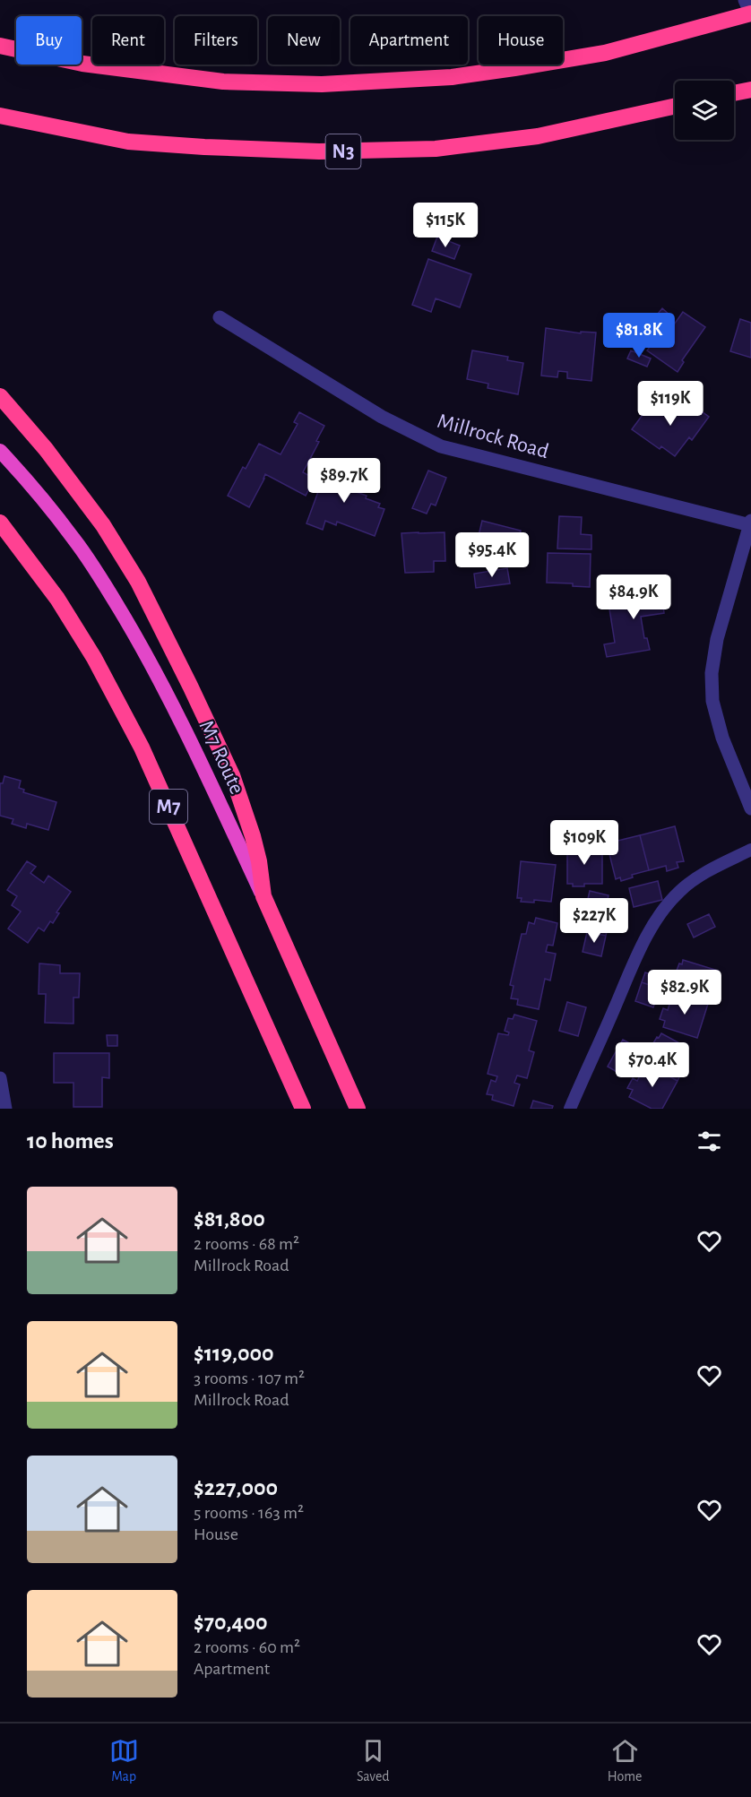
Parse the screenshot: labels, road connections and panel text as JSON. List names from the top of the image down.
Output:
{
  "streets": {
    "highway": ["N3", "M7 Route", "M7"],
    "street": ["Millrock Road"]
  },
  "page": {
    "chip": [
      "Buy",
      "Rent",
      "Filters",
      "New",
      "Apartment",
      "House"
    ],
    "price": [
      "$115K",
      "$81.8K",
      "$119K",
      "$89.7K",
      "$95.4K",
      "$84.9K",
      "$109K",
      "$227K",
      "$82.9K",
      "$70.4K"
    ],
    "heading": "10 homes",
    "list": [
      {
        "name": "$81,800",
        "note": "2 rooms · 68 m² · Millrock Road"
      },
      {
        "name": "$119,000",
        "note": "3 rooms · 107 m² · Millrock Road"
      },
      {
        "name": "$227,000",
        "note": "5 rooms · 163 m² · House"
      },
      {
        "name": "$70,400",
        "note": "2 rooms · 60 m² · Apartment"
      }
    ],
    "tabs": ["Map", "Saved", "Home"]
  }
}
